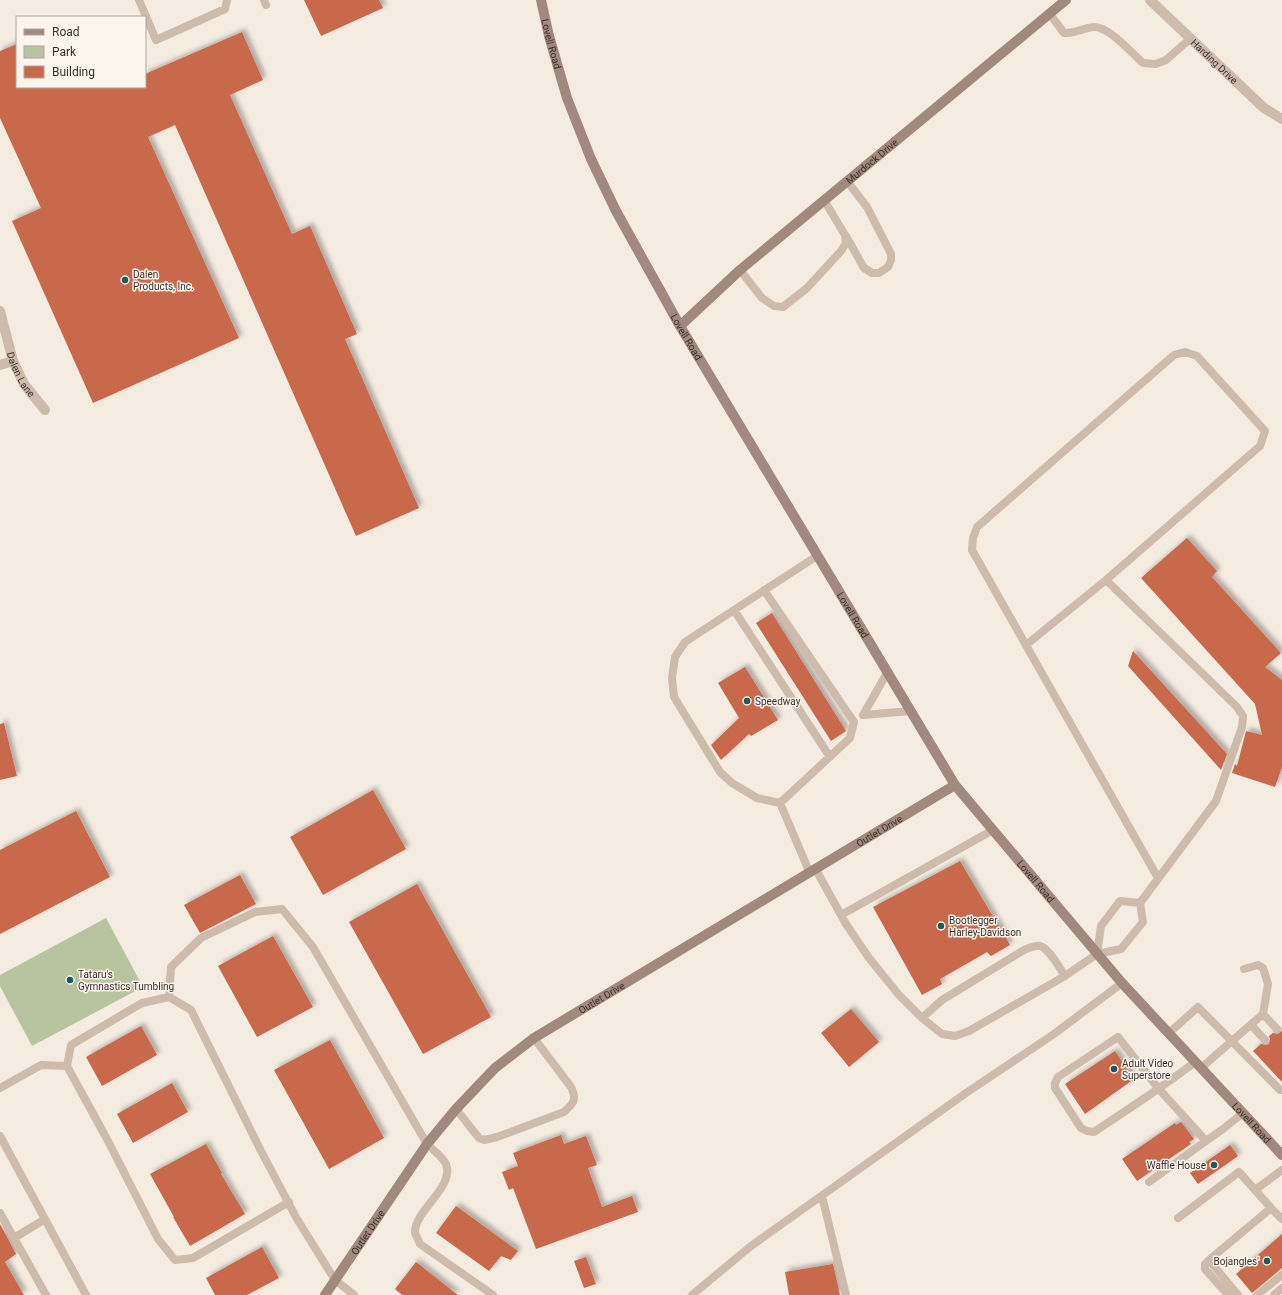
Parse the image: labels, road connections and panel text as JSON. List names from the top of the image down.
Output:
{
  "streets": {
    "main road": ["Lovell Road", "Murdock Drive", "Outlet Drive"],
    "street": ["Harding Drive", "Dalen Lane"]
  },
  "crossings": [
    ["Lovell Road", "Murdock Drive"],
    ["Lovell Road", "Outlet Drive"]
  ],
  "places": [
    "Dalen Products, Inc.",
    "Speedway",
    "Bootlegger Harley-Davidson",
    "Tataru's Gymnastics Tumbling",
    "Adult Video Superstore",
    "Waffle House",
    "Bojangles'"
  ],
  "legend": ["Road", "Park", "Building"]
}
